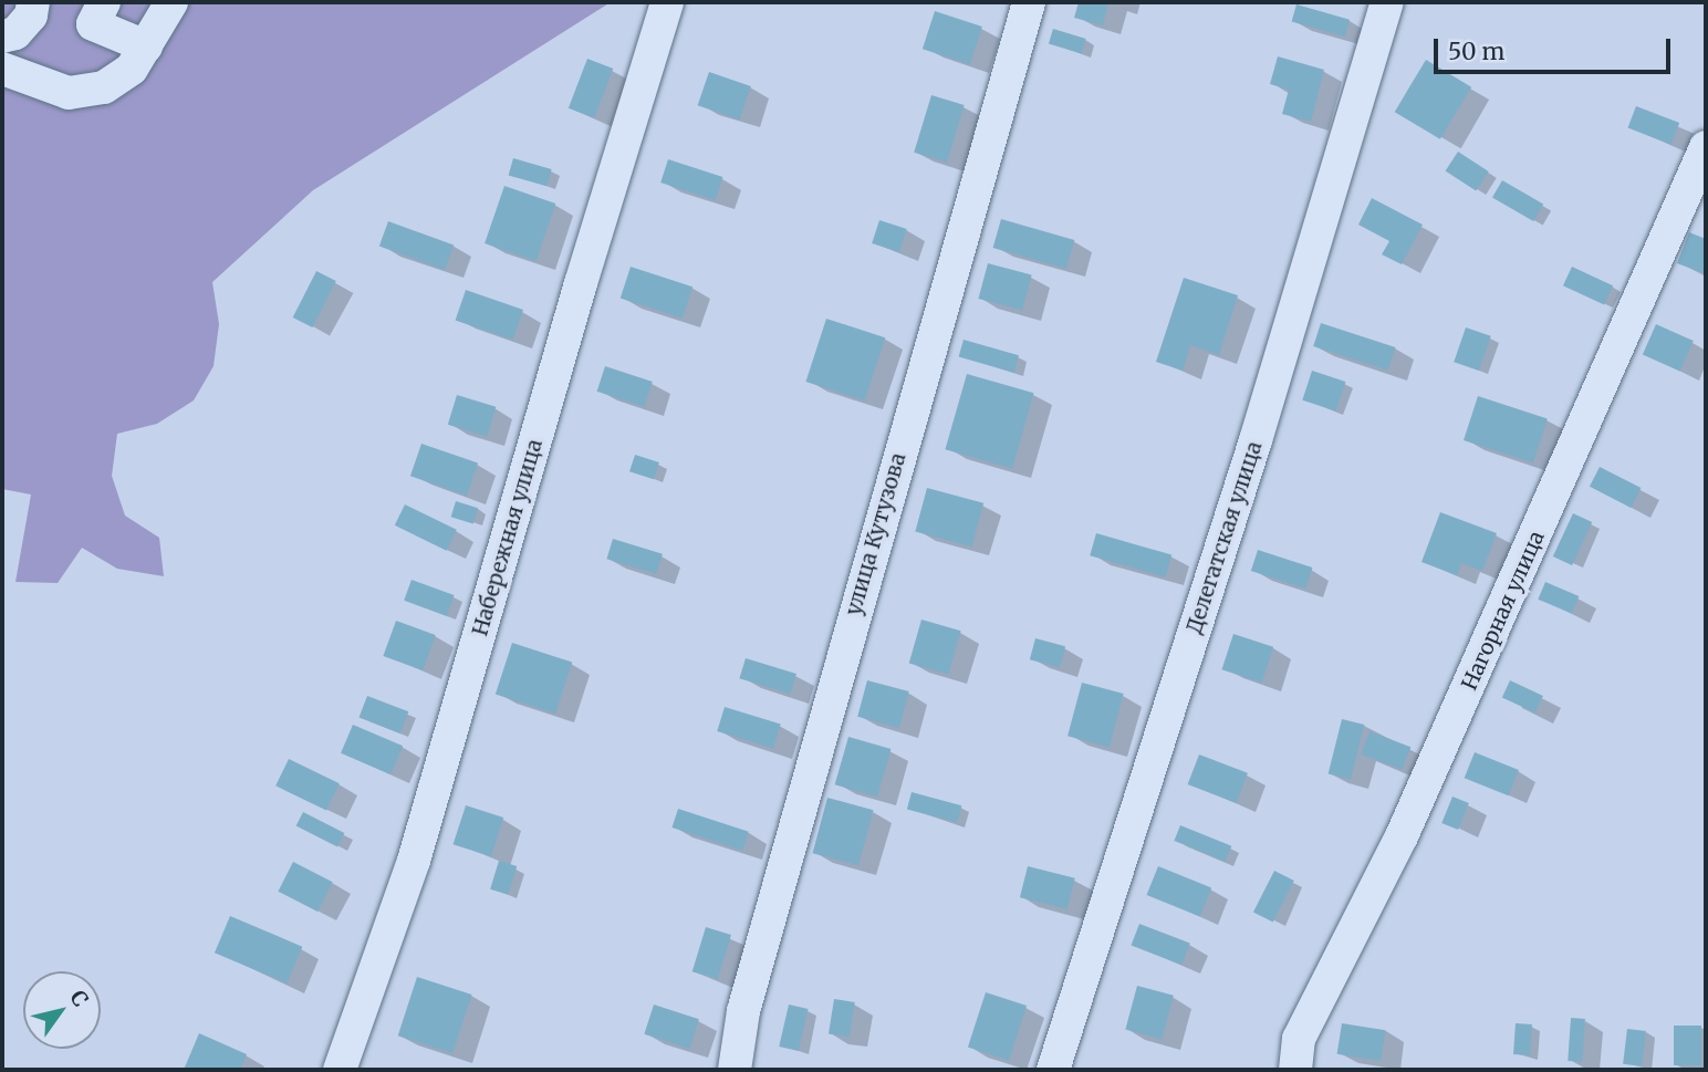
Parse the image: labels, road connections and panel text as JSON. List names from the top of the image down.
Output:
{
  "streets": {
    "street": [
      "улица Кутузова",
      "Набережная улица",
      "Делегатская улица",
      "Нагорная улица"
    ]
  },
  "scale_bar": "50 m",
  "north": "top right"
}
